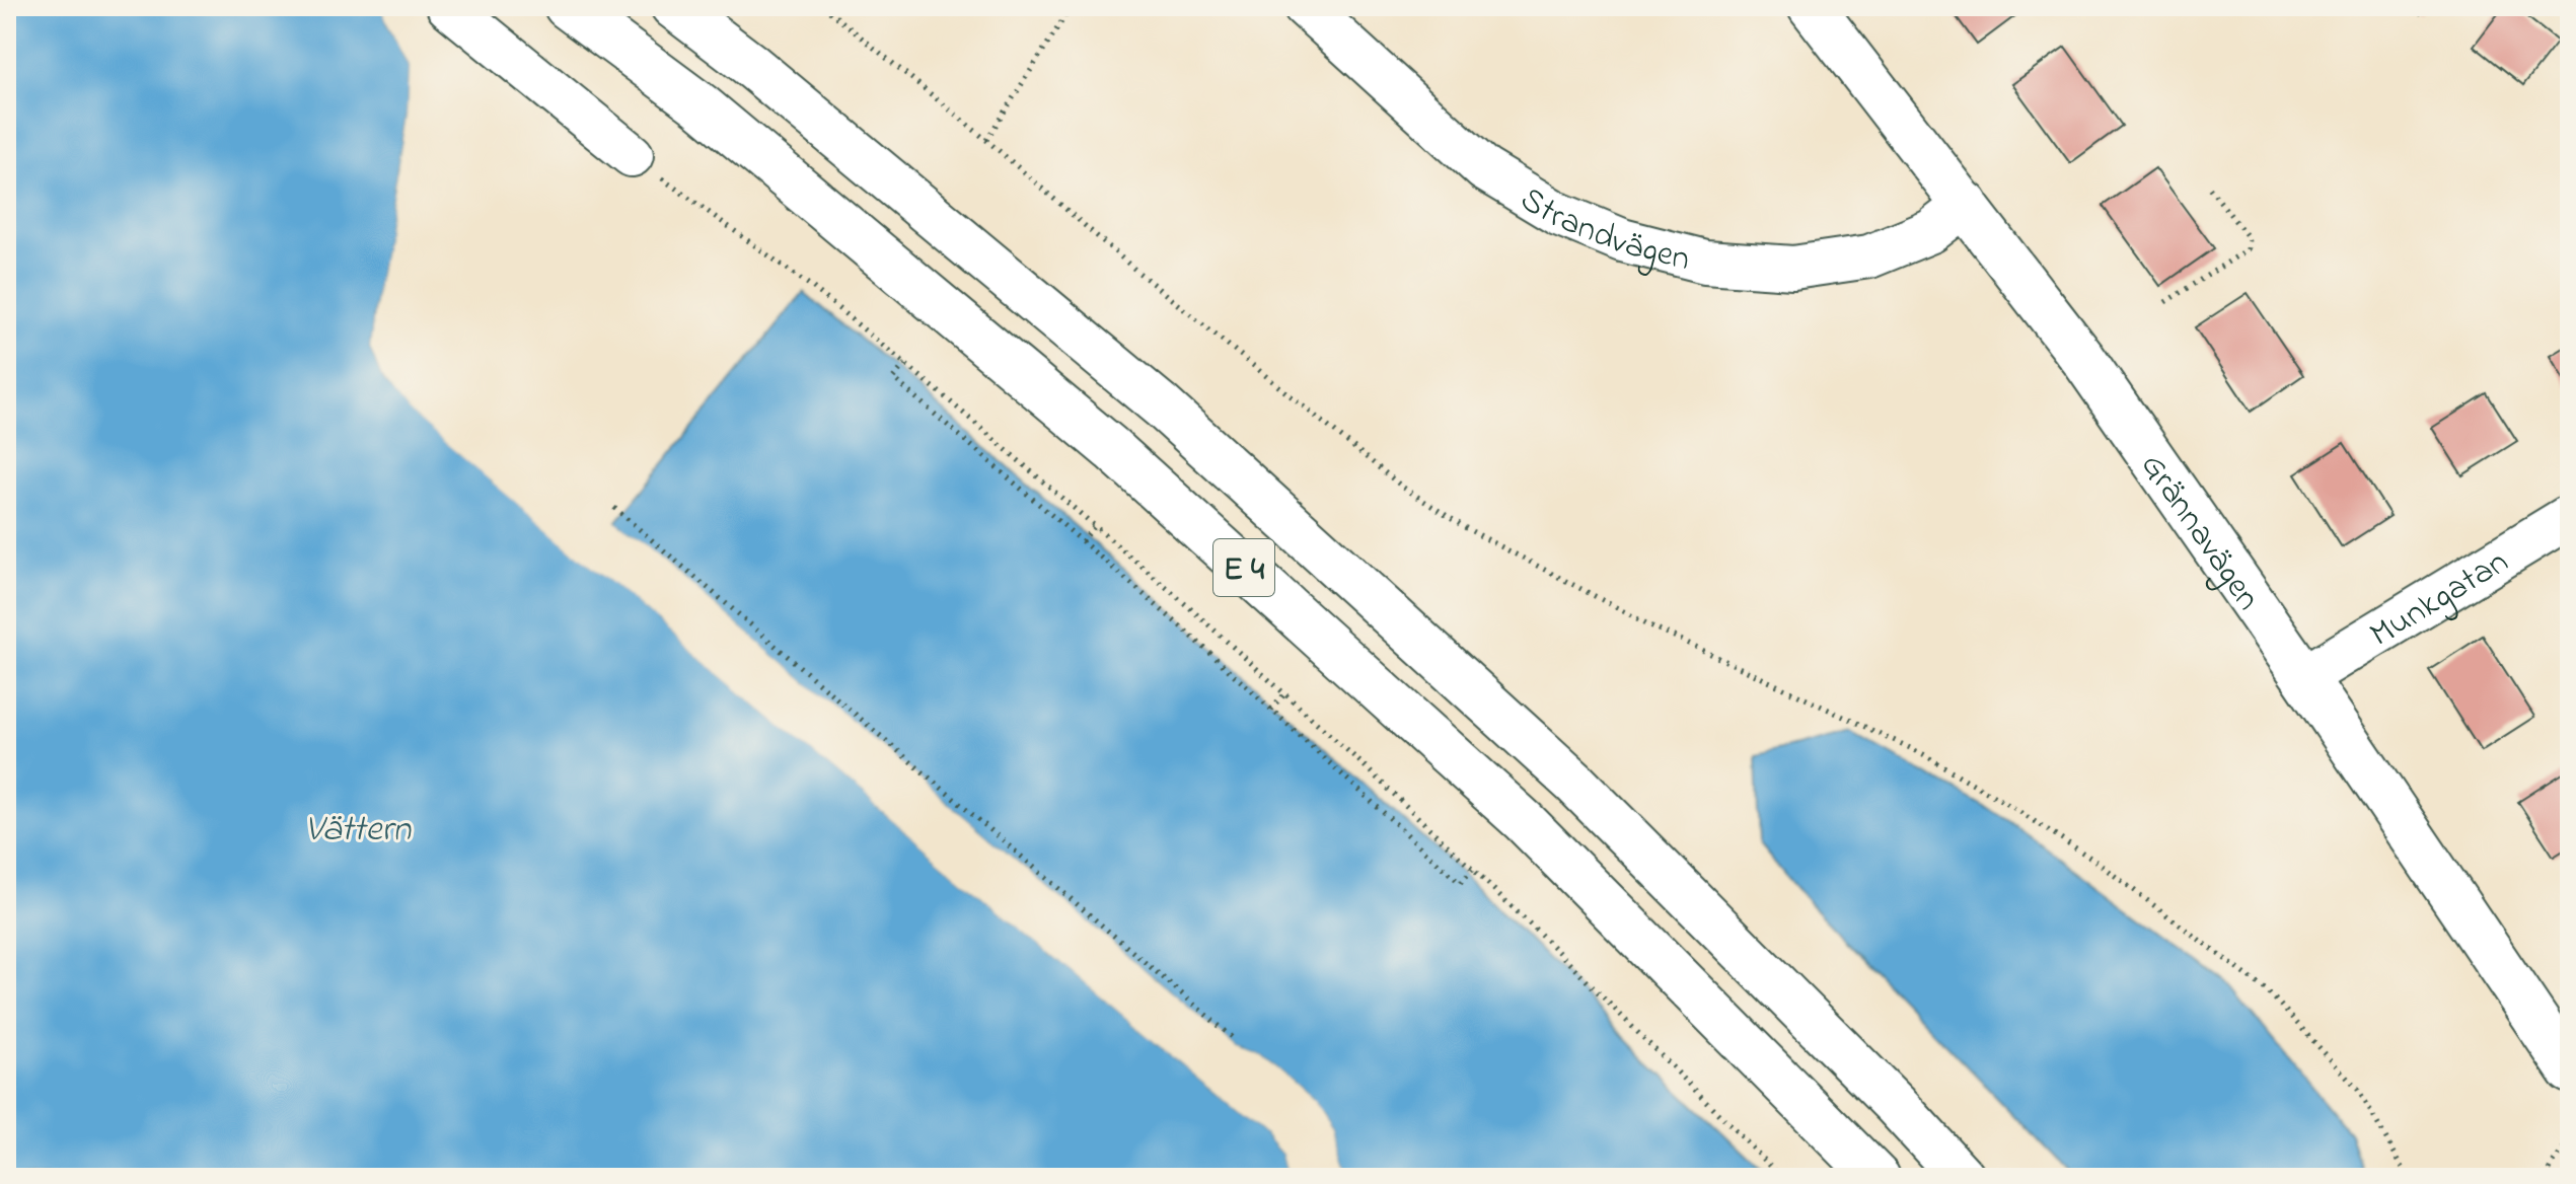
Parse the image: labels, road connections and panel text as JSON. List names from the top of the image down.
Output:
{
  "streets": {
    "main road": ["Grännavägen", "E 4"],
    "street": ["Strandvägen", "Munkgatan"]
  },
  "crossings": [
    ["Strandvägen", "Grännavägen"],
    ["Grännavägen", "Munkgatan"]
  ],
  "water": ["Vättern"]
}
